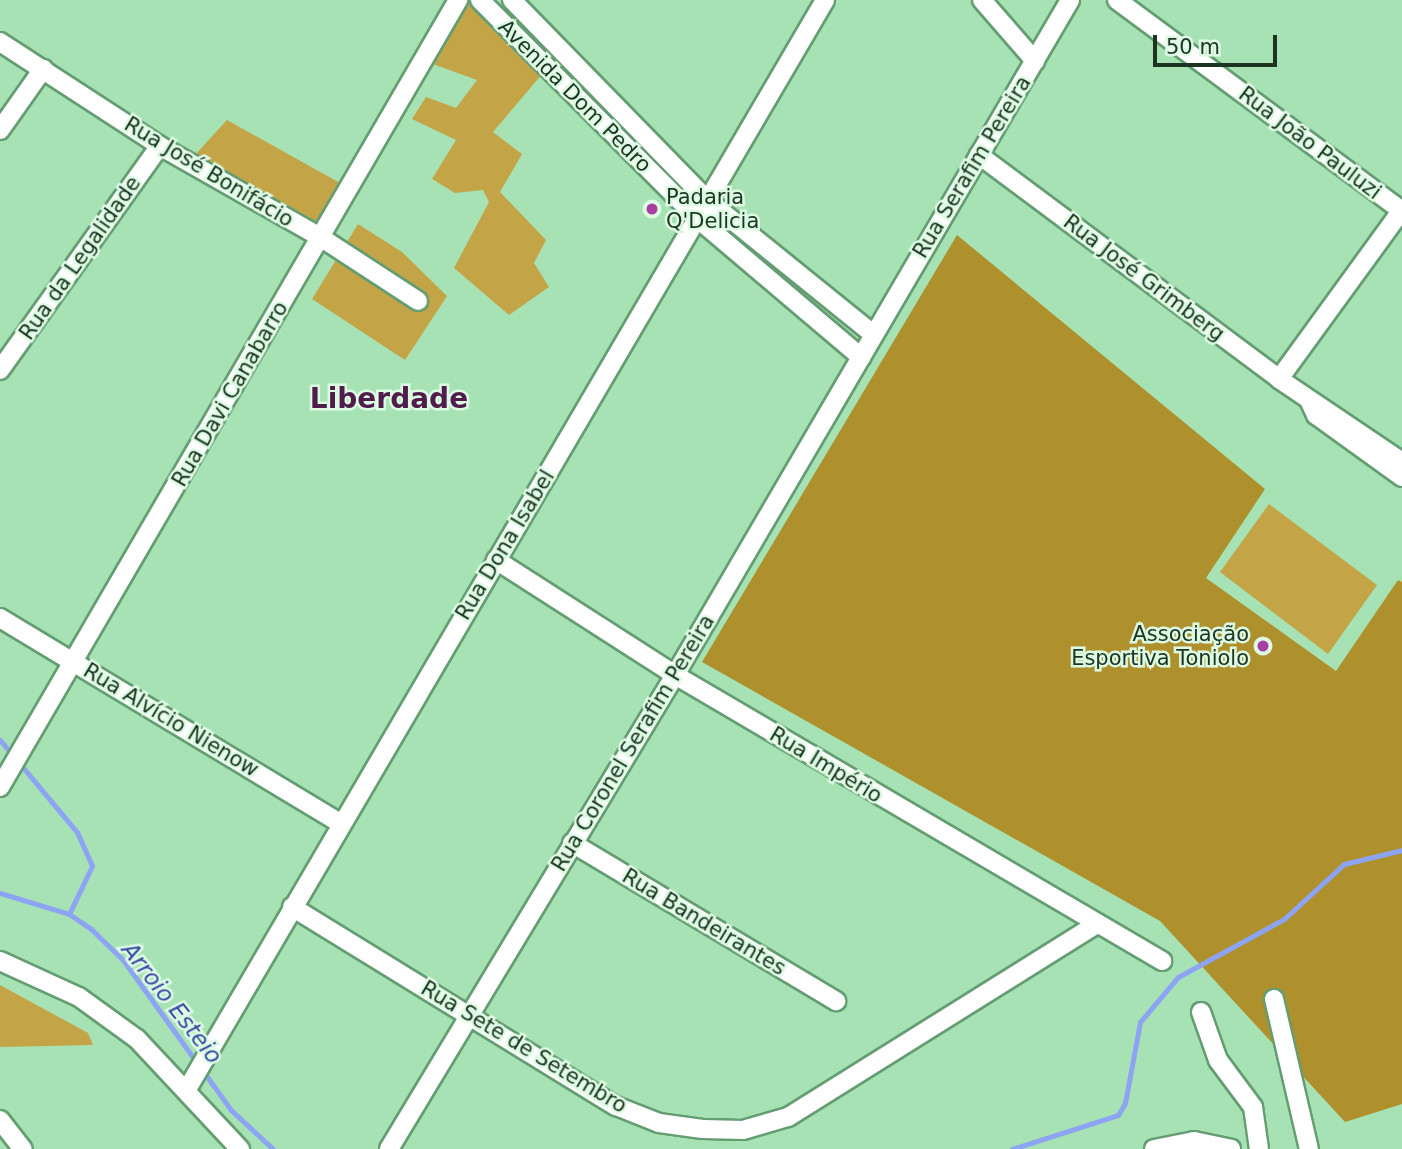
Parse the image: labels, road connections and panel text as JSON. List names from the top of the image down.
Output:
{
  "streets": {
    "street": [
      "Avenida Dom Pedro",
      "Rua João Pauluzi",
      "Rua Serafim Pereira",
      "Rua José Bonifácio",
      "Rua da Legalidade",
      "Rua José Grimberg",
      "Rua Davi Canabarro",
      "Rua Dona Isabel",
      "Rua Alvício Nienow",
      "Rua Coronel Serafim Pereira",
      "Rua Império",
      "Rua Bandeirantes",
      "Rua Sete de Setembro"
    ]
  },
  "crossings": [
    ["Avenida Dom Pedro", "Rua Serafim Pereira"],
    ["Avenida Dom Pedro", "Rua Dona Isabel"],
    ["Avenida Dom Pedro", "Rua Coronel Serafim Pereira"],
    ["Rua Serafim Pereira", "Rua José Grimberg"],
    ["Rua Serafim Pereira", "Rua Coronel Serafim Pereira"],
    ["Rua José Bonifácio", "Rua da Legalidade"],
    ["Rua José Bonifácio", "Rua Davi Canabarro"],
    ["Rua Davi Canabarro", "Rua Alvício Nienow"],
    ["Rua Dona Isabel", "Rua Alvício Nienow"],
    ["Rua Dona Isabel", "Rua Império"],
    ["Rua Dona Isabel", "Rua Sete de Setembro"],
    ["Rua Coronel Serafim Pereira", "Rua Império"],
    ["Rua Coronel Serafim Pereira", "Rua Bandeirantes"],
    ["Rua Coronel Serafim Pereira", "Rua Sete de Setembro"],
    ["Rua Império", "Rua Sete de Setembro"]
  ],
  "districts": ["Liberdade"],
  "water": ["Arroio Esteio"],
  "places": ["Padaria Q'Delicia", "Associação Esportiva Toniolo"],
  "scale_bar": "50 m"
}
